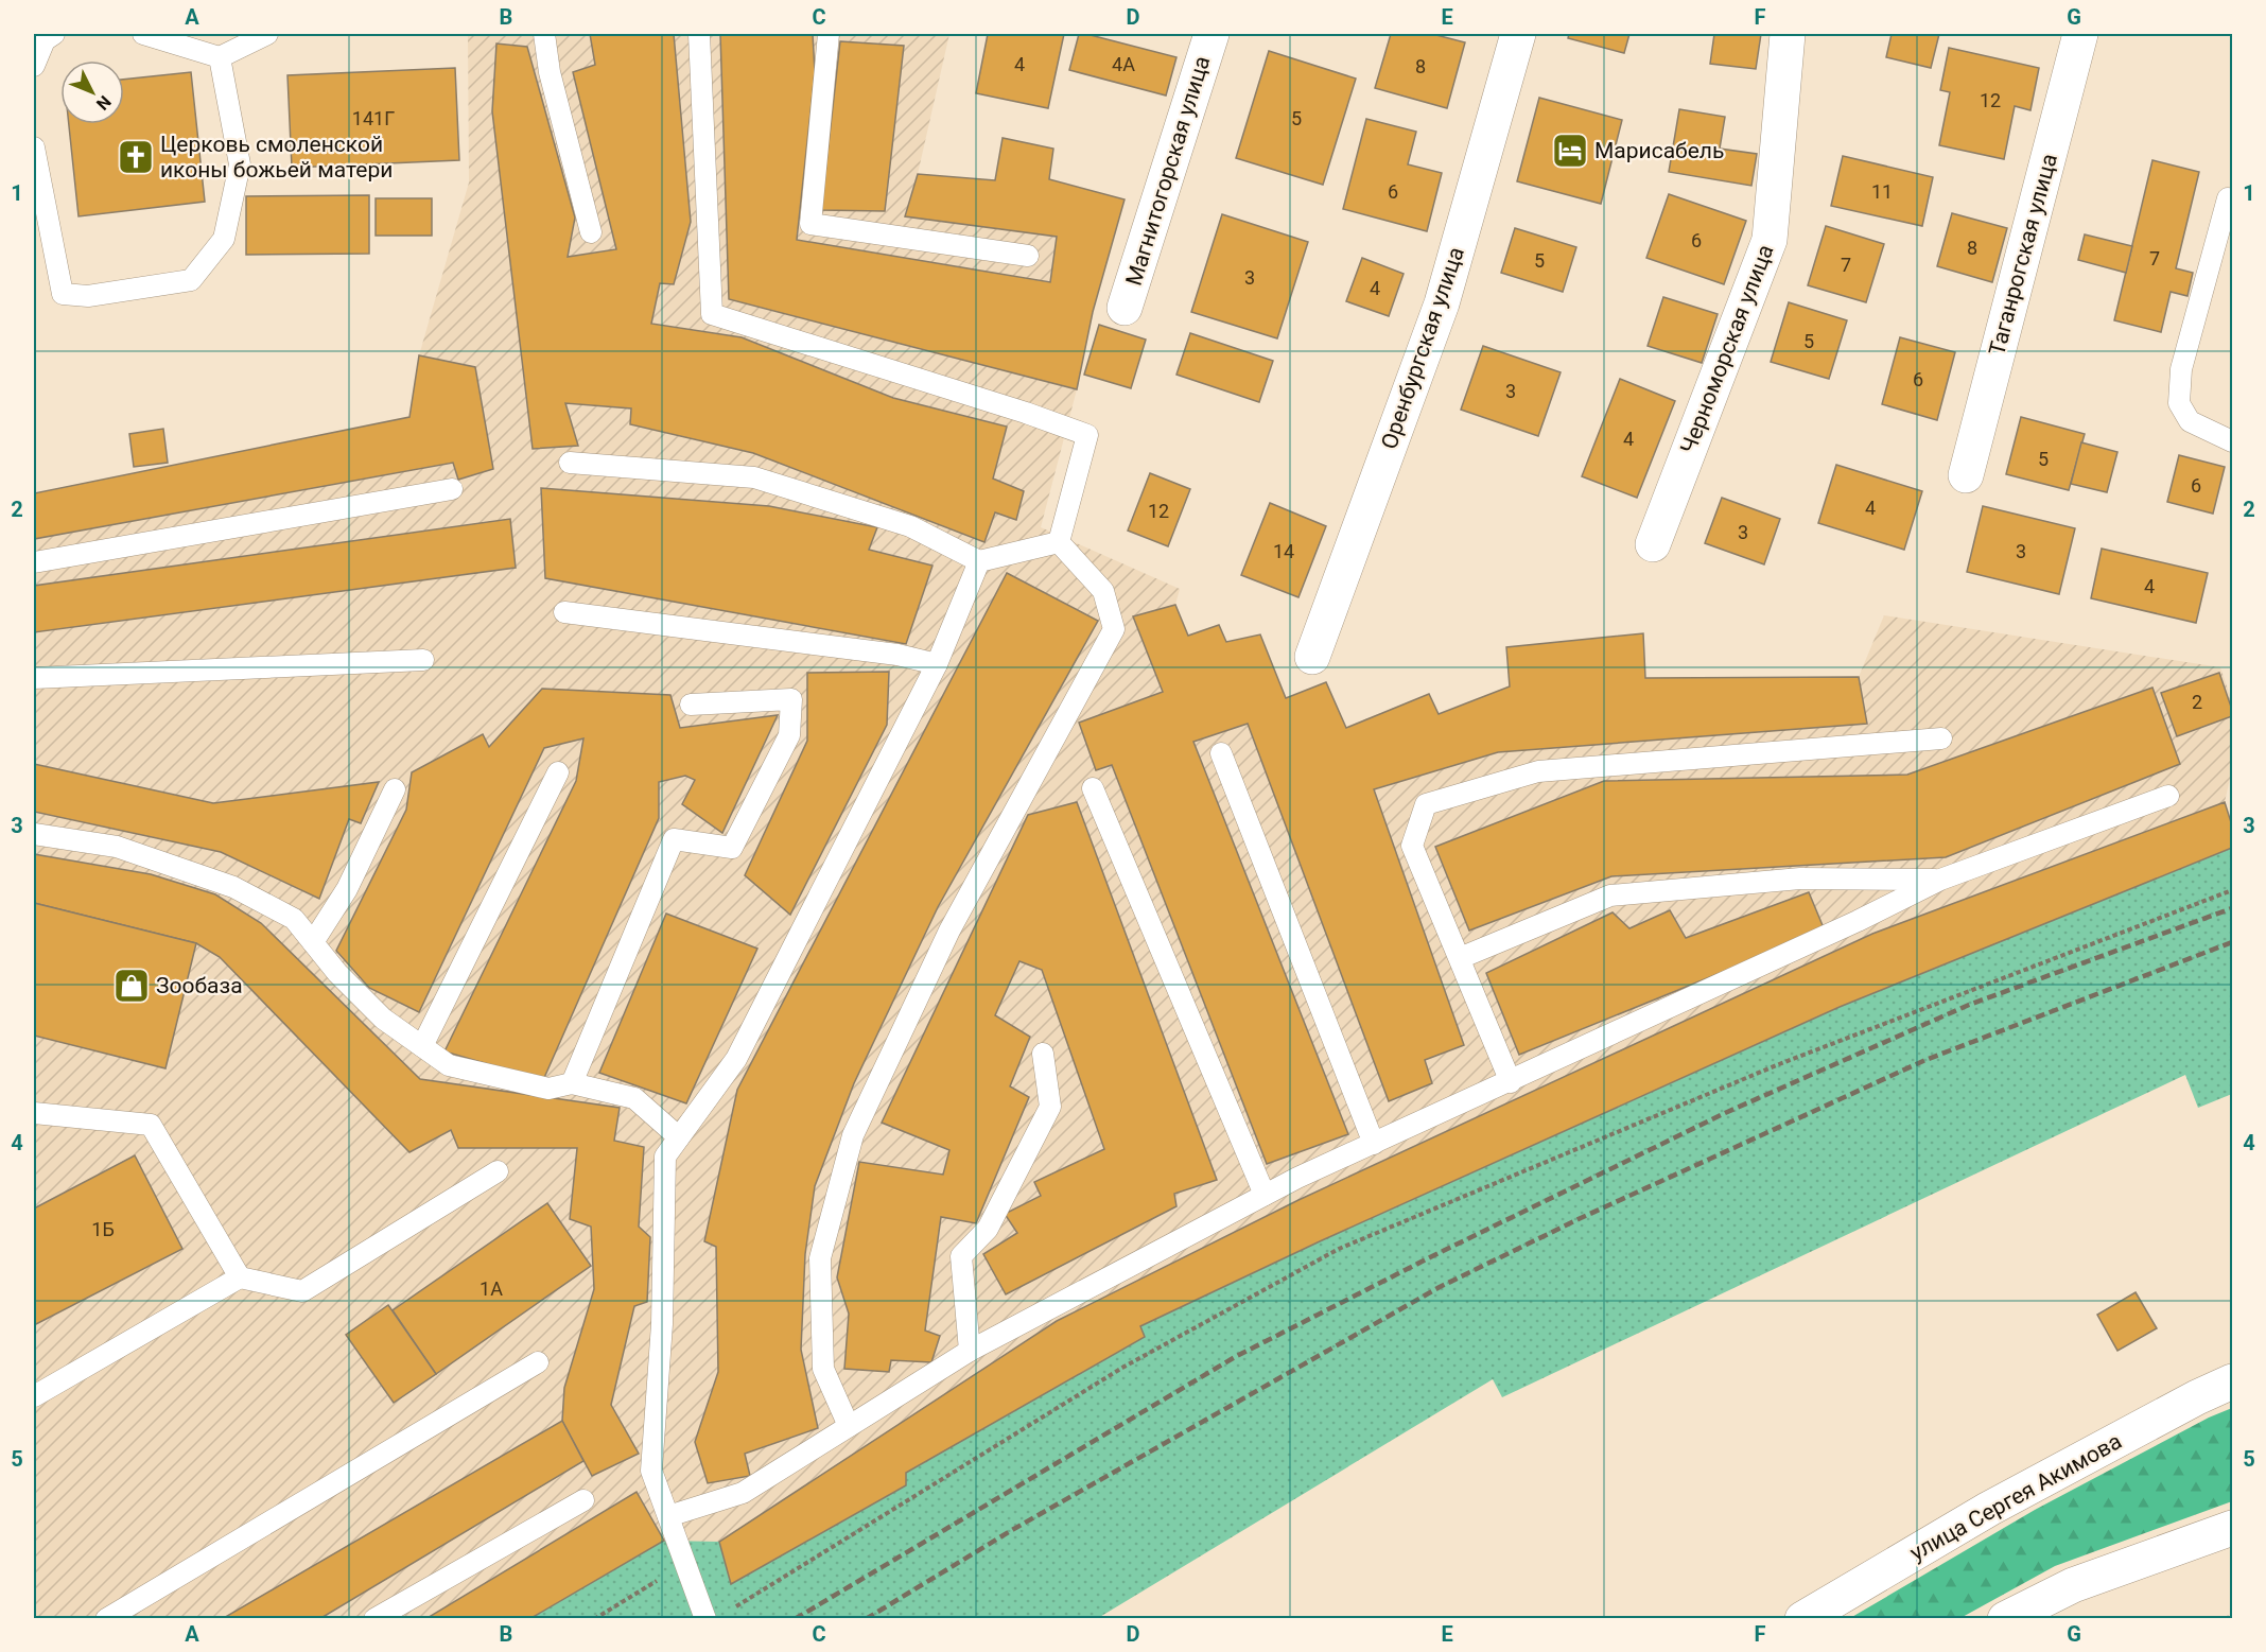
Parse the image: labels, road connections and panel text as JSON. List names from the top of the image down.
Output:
{
  "streets": {
    "street": [
      "Магнитогорская улица",
      "Таганрогская улица",
      "Оренбургская улица",
      "Черноморская улица",
      "улица Сергея Акимова"
    ]
  },
  "places": {
    "hotel": ["Марисабель"],
    "church": ["Церковь смоленской иконы божьей матери"],
    "shop": ["Зообаза"]
  },
  "house_numbers": [
    "4",
    "4А",
    "8",
    "12",
    "141Г",
    "5",
    "6",
    "11",
    "6",
    "8",
    "7",
    "5",
    "7",
    "3",
    "4",
    "5",
    "6",
    "3",
    "4",
    "5",
    "6",
    "4",
    "12",
    "3",
    "14",
    "3",
    "4",
    "2",
    "1Б",
    "1А"
  ],
  "north": "bottom right",
  "grid": {
    "columns": [
      "A",
      "B",
      "C",
      "D",
      "E",
      "F",
      "G"
    ],
    "rows": [
      "1",
      "2",
      "3",
      "4",
      "5"
    ]
  }
}
